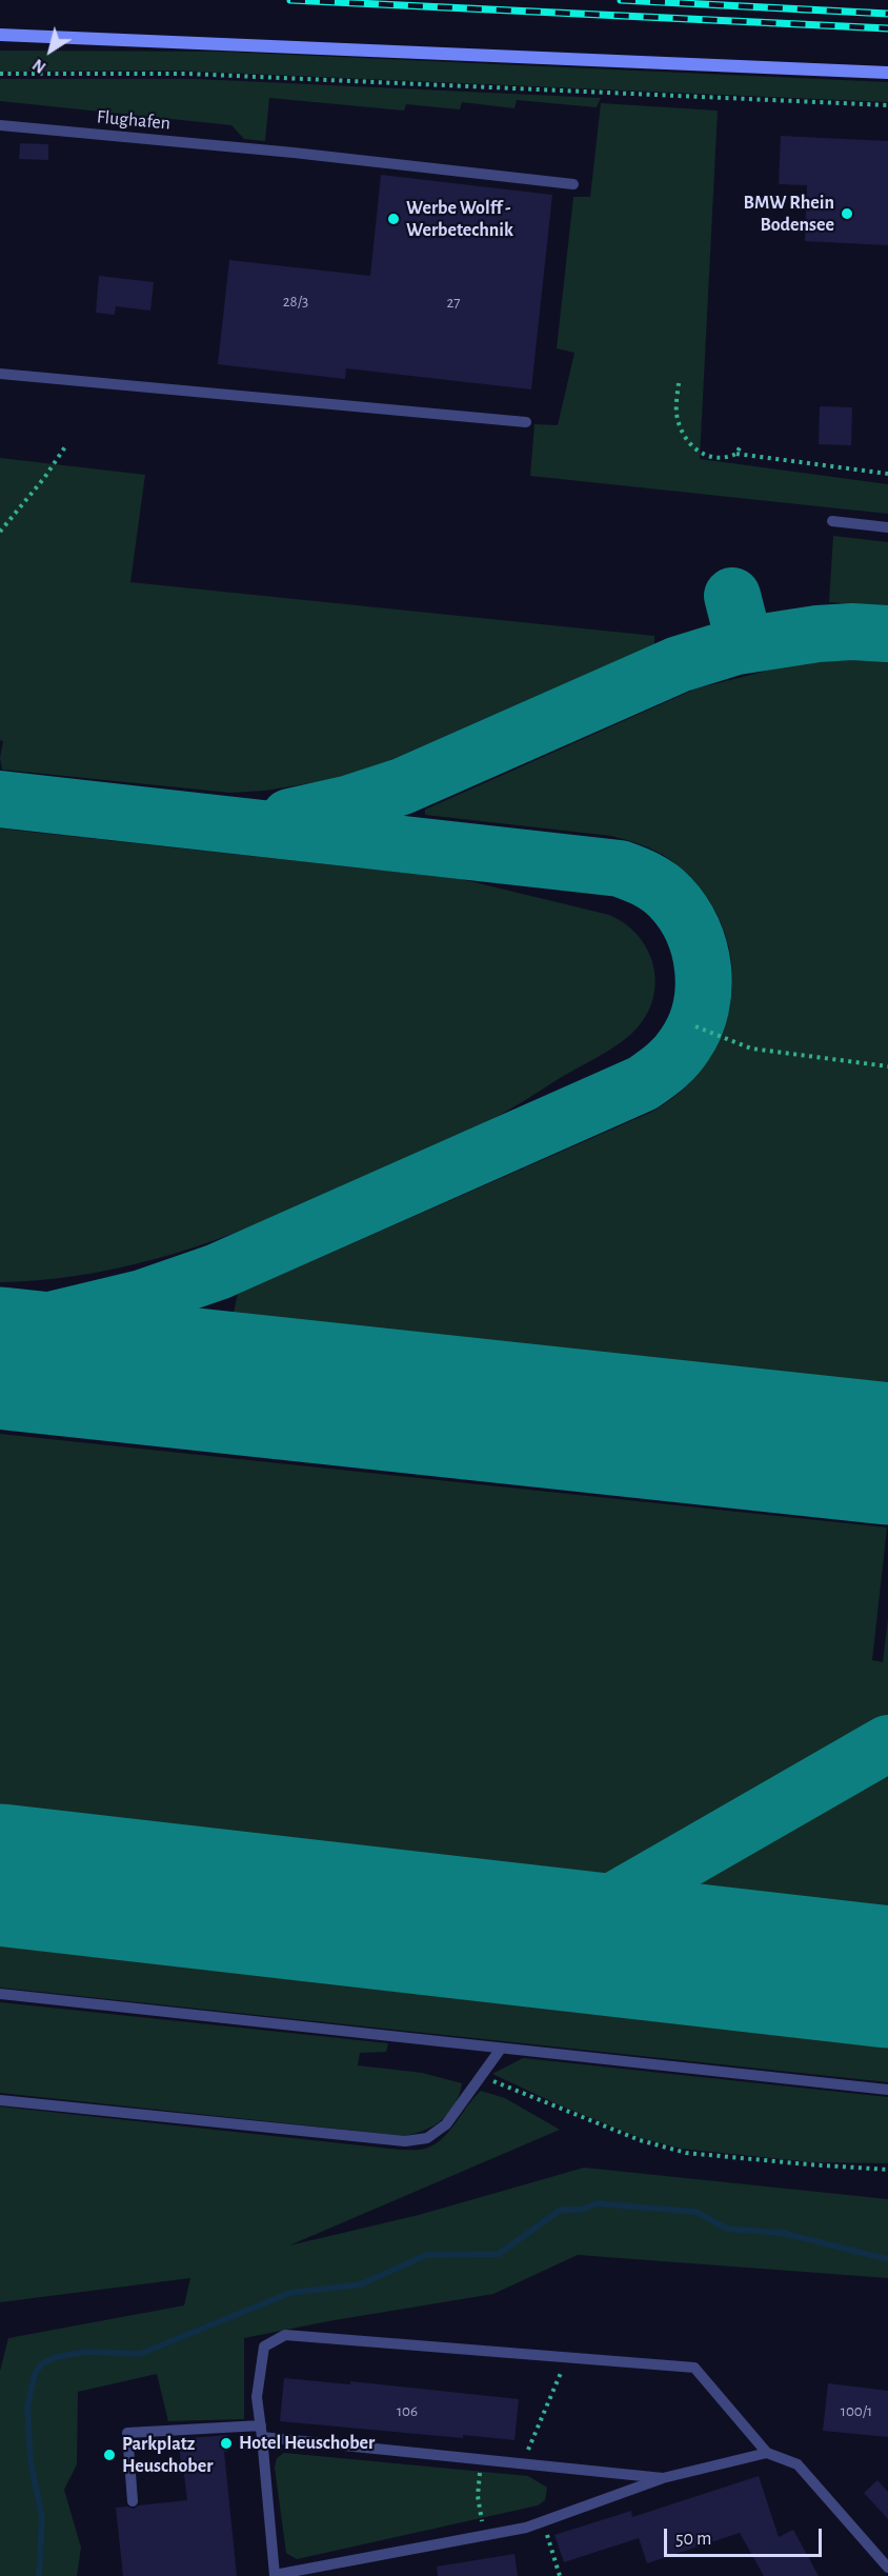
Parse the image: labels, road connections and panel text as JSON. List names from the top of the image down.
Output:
{
  "streets": {
    "lane": ["Flughafen"]
  },
  "places": [
    "BMW Rhein Bodensee",
    "Werbe Wolff - Werbetechnik",
    "Hotel Heuschober",
    "Parkplatz Heuschober"
  ],
  "house_numbers": [
    "28/3",
    "27",
    "106",
    "100/1"
  ],
  "scale_bar": "50 m",
  "north": "bottom left"
}
